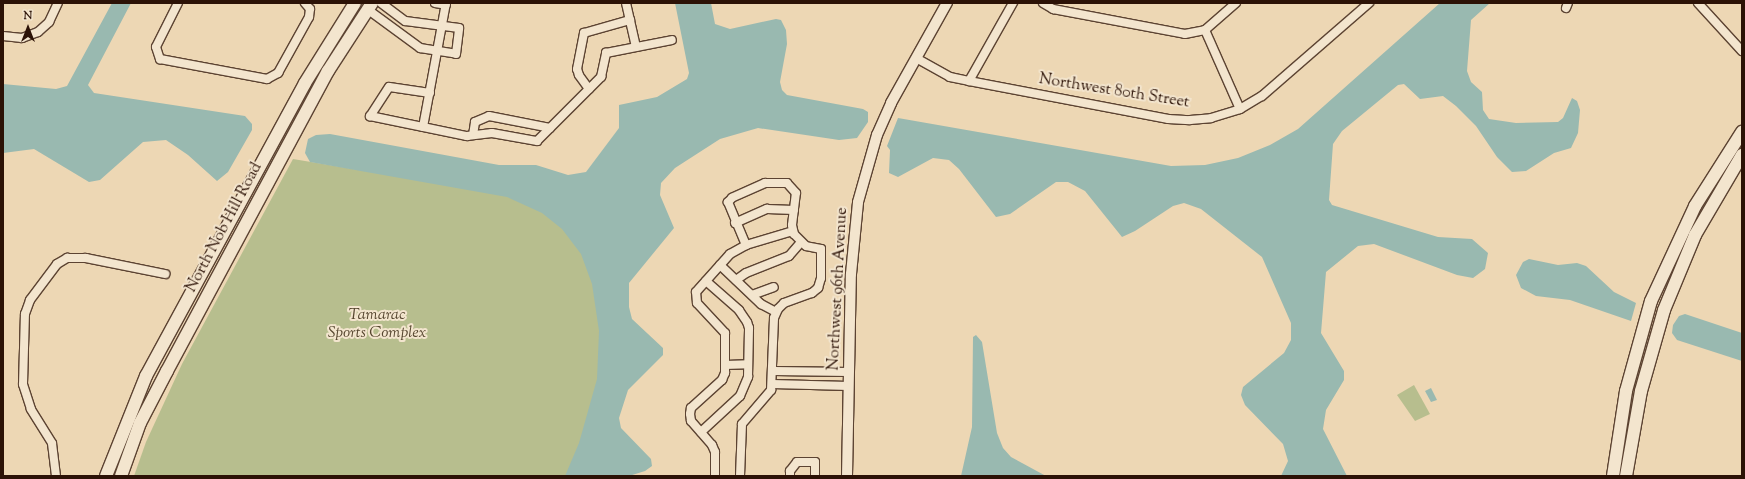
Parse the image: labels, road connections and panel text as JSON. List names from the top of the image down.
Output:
{
  "streets": {
    "main road": ["North Nob Hill Road"],
    "street": ["Northwest 80th Street", "Northwest 96th Avenue"]
  },
  "crossings": [
    ["Northwest 80th Street", "Northwest 96th Avenue"]
  ],
  "parks": ["Tamarac Sports Complex"],
  "north": "top"
}
